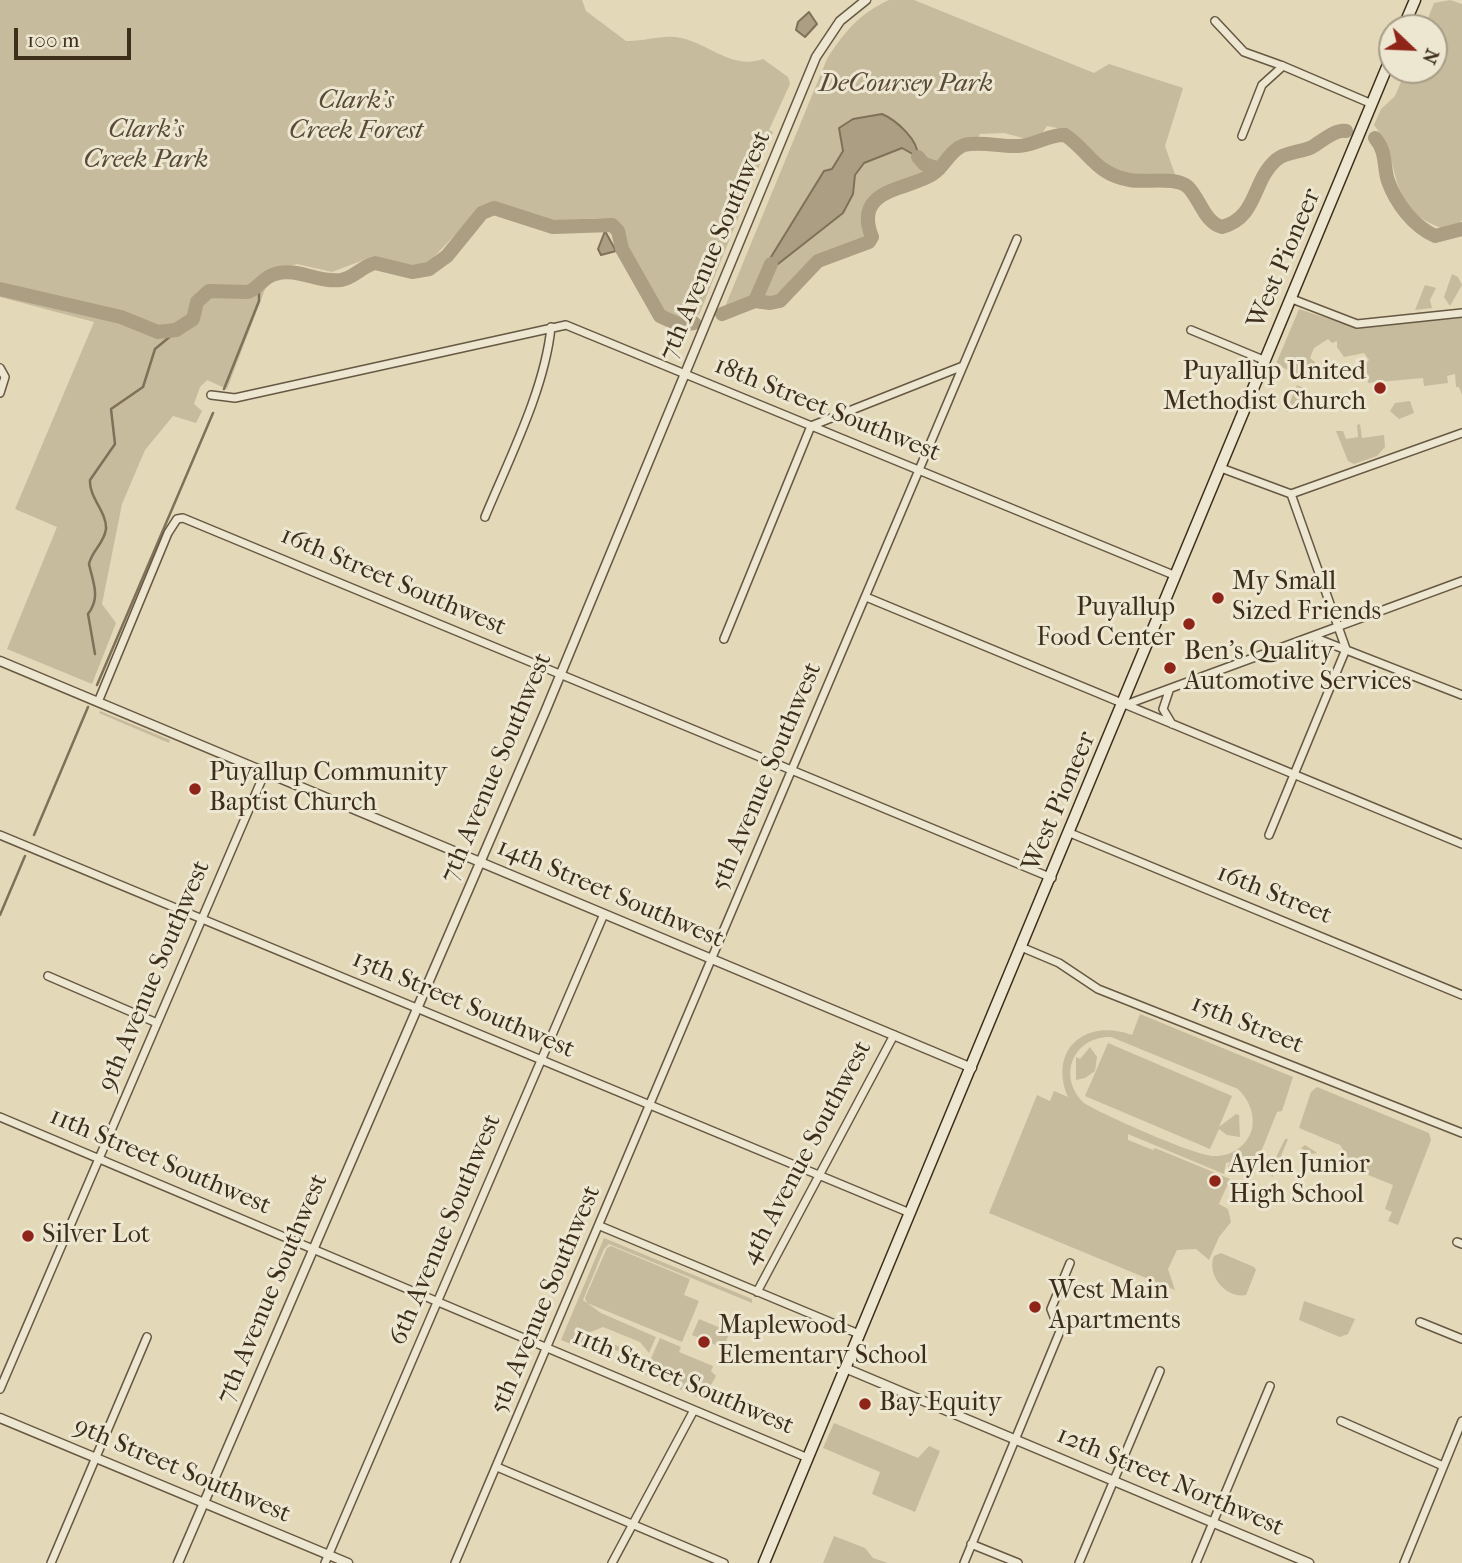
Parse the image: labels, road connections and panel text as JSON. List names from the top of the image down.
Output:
{
  "streets": {
    "main road": ["West Pioneer"],
    "street": [
      "7th Avenue Southwest",
      "18th Street Southwest",
      "16th Street Southwest",
      "5th Avenue Southwest",
      "14th Street Southwest",
      "16th Street",
      "9th Avenue Southwest",
      "13th Street Southwest",
      "15th Street",
      "4th Avenue Southwest",
      "11th Street Southwest",
      "6th Avenue Southwest",
      "9th Street Southwest",
      "12th Street Northwest"
    ]
  },
  "crossings": [
    ["7th Avenue Southwest", "18th Street Southwest"],
    ["7th Avenue Southwest", "16th Street Southwest"],
    ["7th Avenue Southwest", "14th Street Southwest"],
    ["7th Avenue Southwest", "13th Street Southwest"],
    ["7th Avenue Southwest", "11th Street Southwest"],
    ["7th Avenue Southwest", "9th Street Southwest"],
    ["West Pioneer", "18th Street Southwest"],
    ["West Pioneer", "16th Street Southwest"],
    ["West Pioneer", "14th Street Southwest"],
    ["West Pioneer", "16th Street"],
    ["West Pioneer", "13th Street Southwest"],
    ["West Pioneer", "15th Street"],
    ["West Pioneer", "11th Street Southwest"],
    ["West Pioneer", "12th Street Northwest"],
    ["18th Street Southwest", "5th Avenue Southwest"],
    ["16th Street Southwest", "5th Avenue Southwest"],
    ["16th Street Southwest", "14th Street Southwest"],
    ["5th Avenue Southwest", "14th Street Southwest"],
    ["5th Avenue Southwest", "13th Street Southwest"],
    ["5th Avenue Southwest", "11th Street Southwest"],
    ["14th Street Southwest", "9th Avenue Southwest"],
    ["14th Street Southwest", "4th Avenue Southwest"],
    ["14th Street Southwest", "6th Avenue Southwest"],
    ["9th Avenue Southwest", "13th Street Southwest"],
    ["9th Avenue Southwest", "11th Street Southwest"],
    ["13th Street Southwest", "4th Avenue Southwest"],
    ["13th Street Southwest", "6th Avenue Southwest"],
    ["11th Street Southwest", "6th Avenue Southwest"],
    ["6th Avenue Southwest", "9th Street Southwest"]
  ],
  "parks": ["DeCoursey Park", "Clark's Creek Forest", "Clark's Creek Park"],
  "places": [
    "Puyallup United Methodist Church",
    "My Small Sized Friends",
    "Puyallup Food Center",
    "Ben's Quality Automotive Services",
    "Puyallup Community Baptist Church",
    "Aylen Junior High School",
    "Silver Lot",
    "West Main Apartments",
    "Maplewood Elementary School",
    "Bay Equity"
  ],
  "scale_bar": "100 m",
  "north": "bottom right"
}
